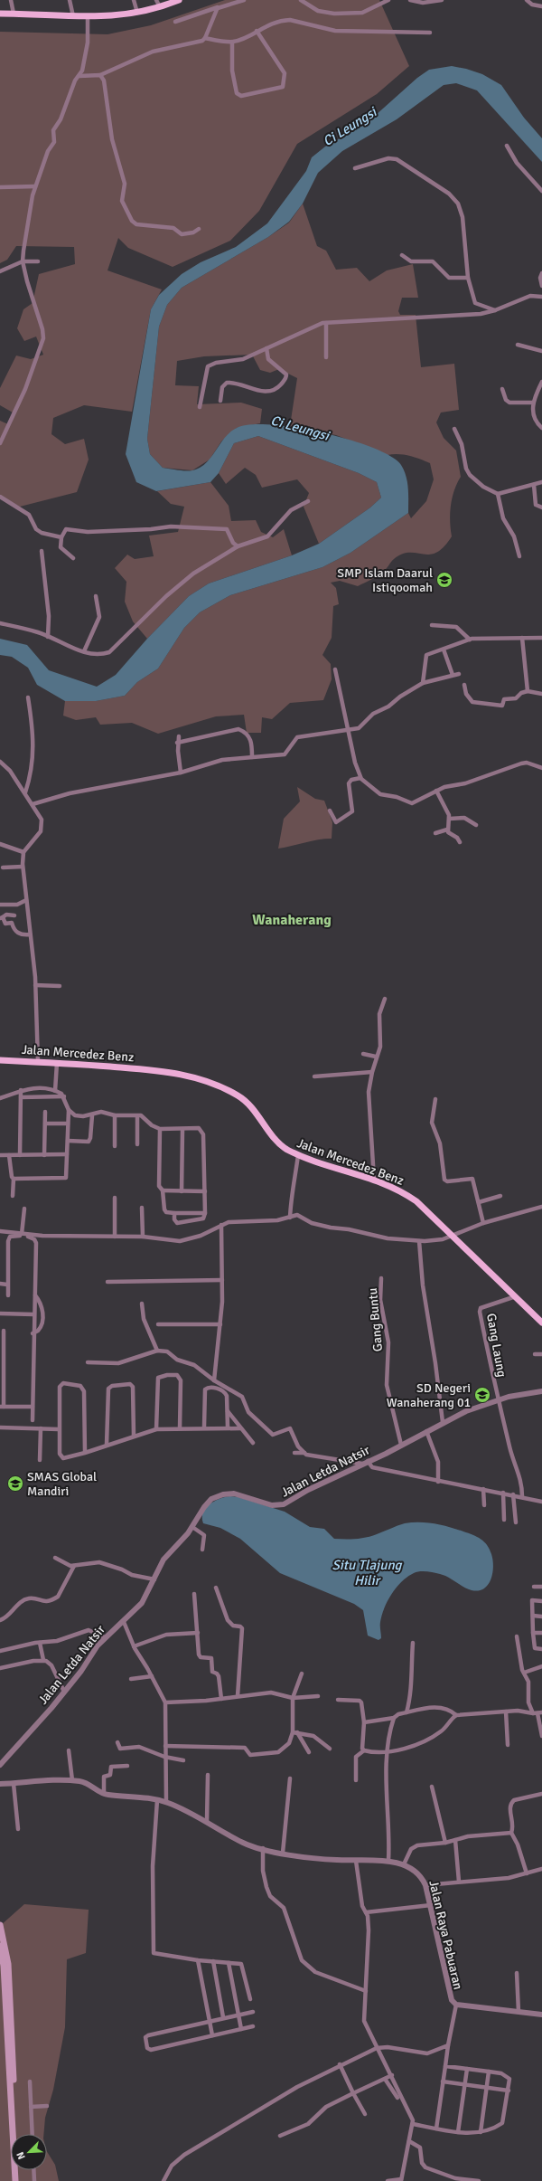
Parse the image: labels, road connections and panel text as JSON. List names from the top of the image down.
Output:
{
  "streets": {
    "main road": ["Jalan Mercedez Benz"],
    "street": [
      "Gang Buntu",
      "Gang Laung",
      "Jalan Letda Natsir",
      "Jalan Raya Pabuaran"
    ]
  },
  "crossings": [
    ["Jalan Mercedez Benz", "Gang Laung"],
    ["Gang Buntu", "Jalan Letda Natsir"],
    ["Gang Laung", "Jalan Letda Natsir"]
  ],
  "districts": ["Wanaherang"],
  "water": ["Ci Leungsi", "Situ Tlajung Hilir"],
  "places": {
    "school or university": ["SMP Islam Daarul Istiqoomah", "SD Negeri Wanaherang 01", "SMAS Global Mandiri"]
  },
  "north": "bottom left"
}
